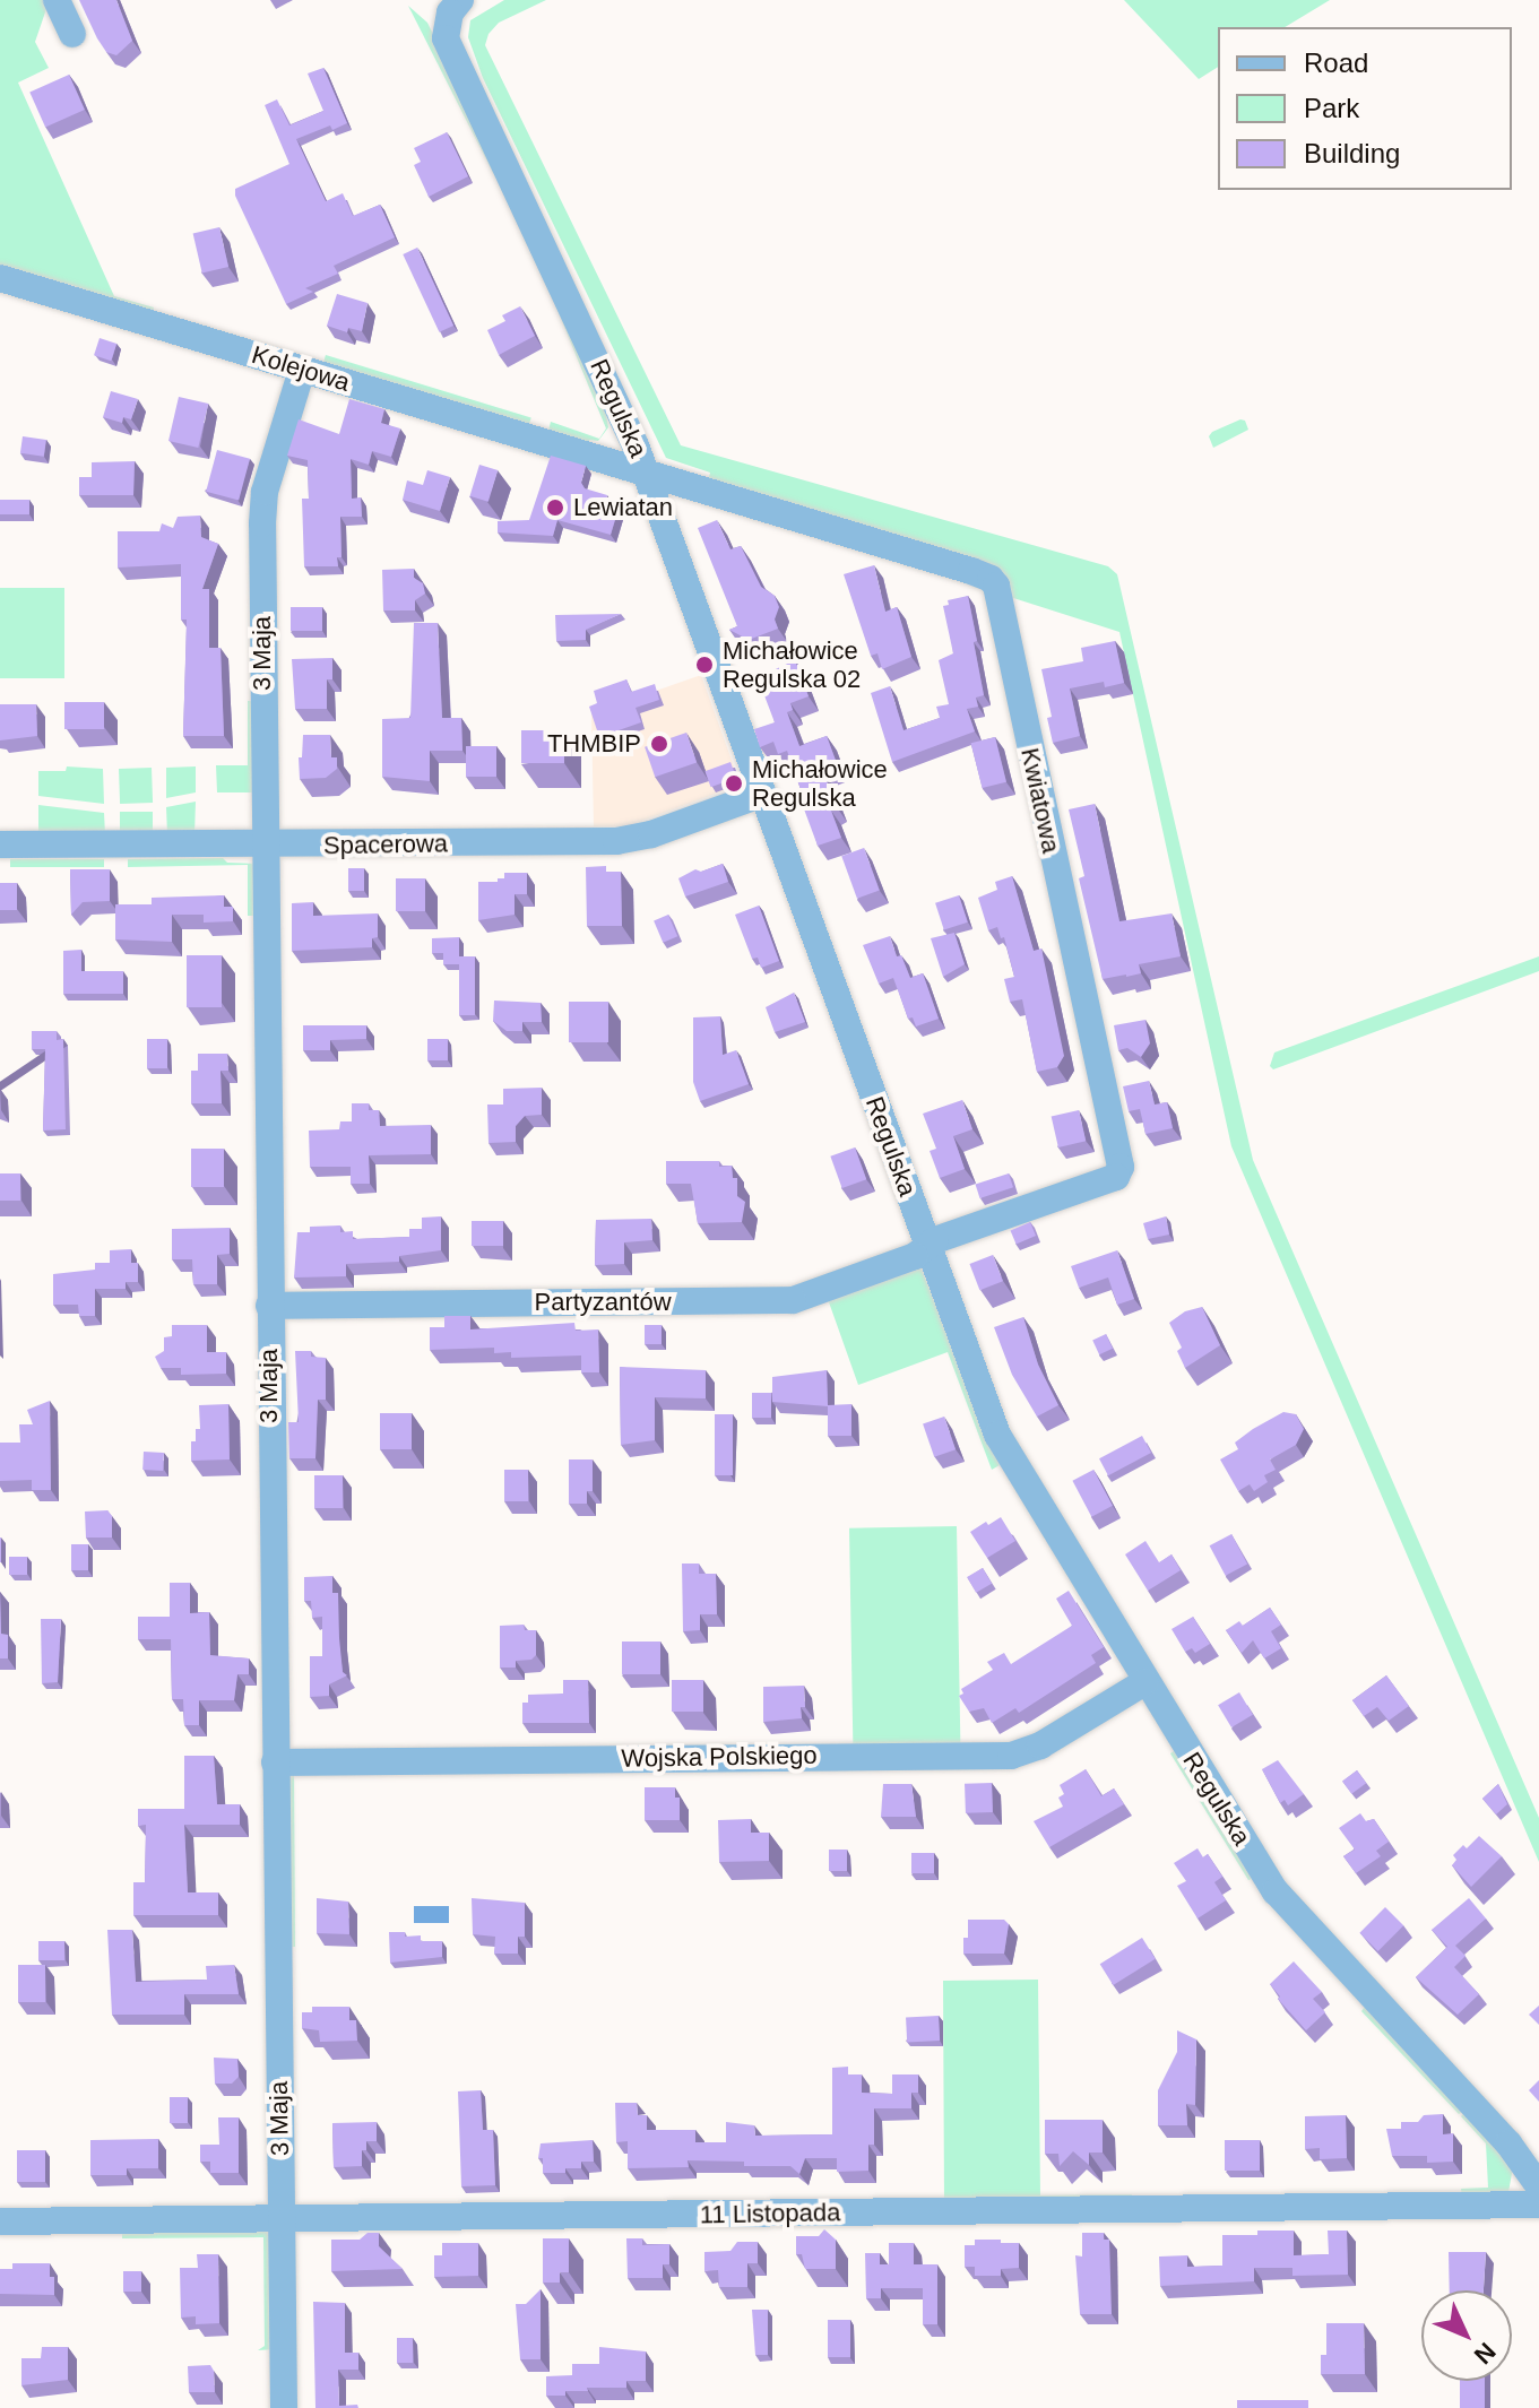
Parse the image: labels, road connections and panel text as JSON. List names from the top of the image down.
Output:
{
  "streets": {
    "street": [
      "Kolejowa",
      "Regulska",
      "3 Maja",
      "Kwiatowa",
      "Spacerowa",
      "Partyzantów",
      "Wojska Polskiego",
      "11 Listopada"
    ]
  },
  "crossings": [
    ["Kolejowa", "Regulska"],
    ["Kolejowa", "3 Maja"],
    ["Kolejowa", "Kwiatowa"],
    ["Regulska", "Kwiatowa"],
    ["Regulska", "Spacerowa"],
    ["Regulska", "Partyzantów"],
    ["Regulska", "Wojska Polskiego"],
    ["3 Maja", "Spacerowa"],
    ["3 Maja", "Partyzantów"],
    ["3 Maja", "Wojska Polskiego"],
    ["3 Maja", "11 Listopada"],
    ["Kwiatowa", "Partyzantów"]
  ],
  "places": [
    "Lewiatan",
    "Michałowice Regulska 02",
    "THMBIP",
    "Michałowice Regulska"
  ],
  "legend": ["Road", "Park", "Building"],
  "north": "bottom right"
}
